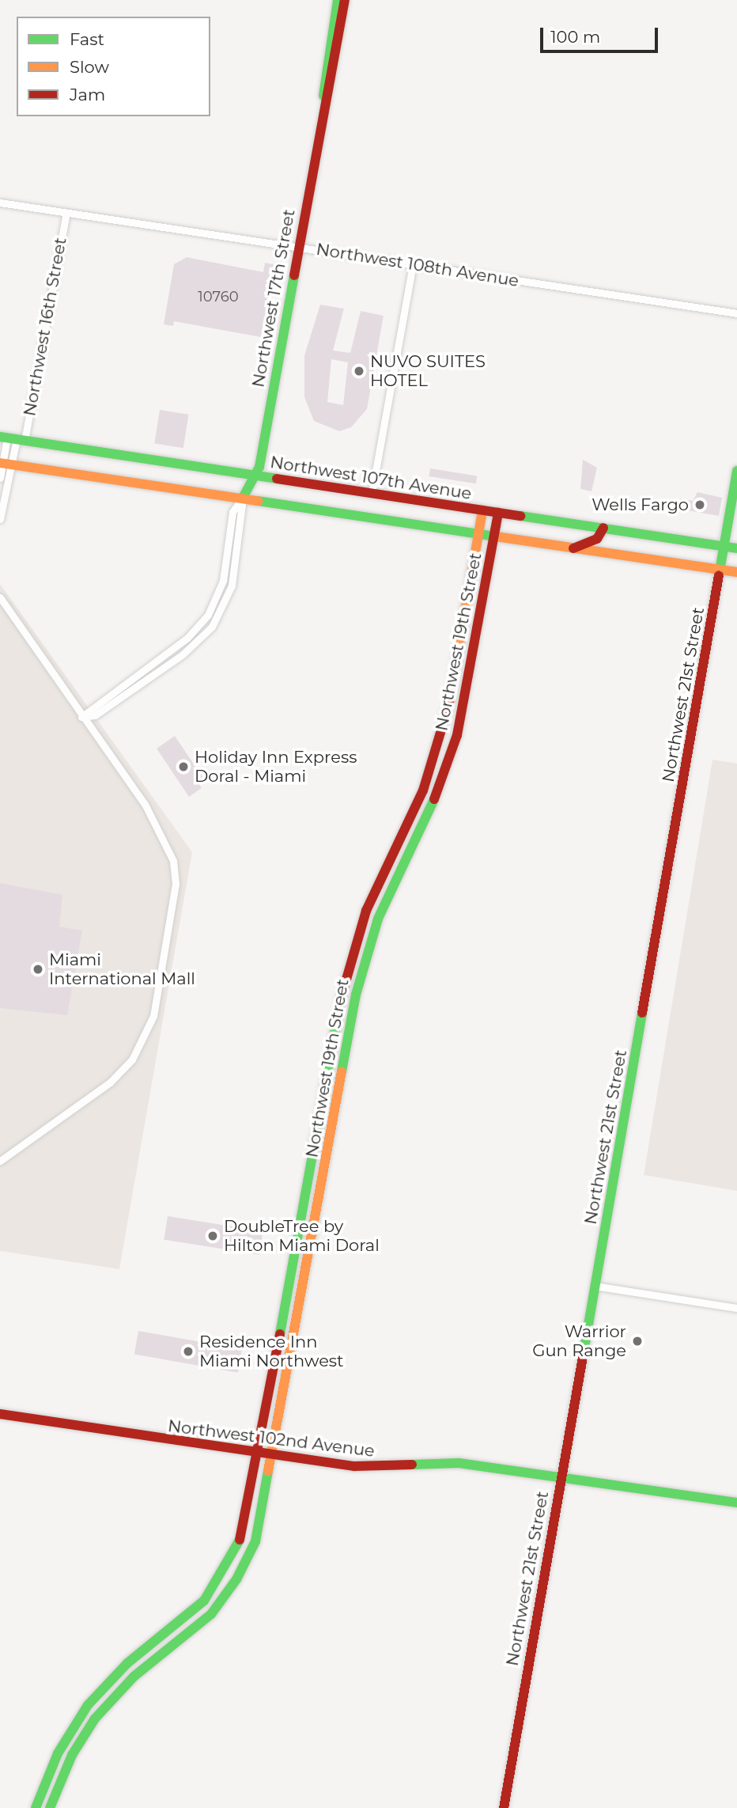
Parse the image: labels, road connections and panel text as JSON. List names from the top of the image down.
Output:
{
  "streets": {
    "street": [
      "Northwest 108th Avenue",
      "Northwest 17th Street",
      "Northwest 16th Street",
      "Northwest 107th Avenue",
      "Northwest 19th Street",
      "Northwest 21st Street",
      "Northwest 102nd Avenue"
    ]
  },
  "crossings": [
    ["Northwest 108th Avenue", "Northwest 17th Street"],
    ["Northwest 108th Avenue", "Northwest 16th Street"],
    ["Northwest 17th Street", "Northwest 107th Avenue"],
    ["Northwest 16th Street", "Northwest 107th Avenue"],
    ["Northwest 107th Avenue", "Northwest 19th Street"],
    ["Northwest 107th Avenue", "Northwest 21st Street"],
    ["Northwest 19th Street", "Northwest 102nd Avenue"],
    ["Northwest 21st Street", "Northwest 102nd Avenue"]
  ],
  "places": [
    "NUVO SUITES HOTEL",
    "Wells Fargo",
    "Holiday Inn Express Doral - Miami",
    "Miami International Mall",
    "DoubleTree by Hilton Miami Doral",
    "Warrior Gun Range",
    "Residence Inn Miami Northwest"
  ],
  "house_numbers": ["10760"],
  "legend": ["Fast", "Slow", "Jam"],
  "scale_bar": "100 m"
}
